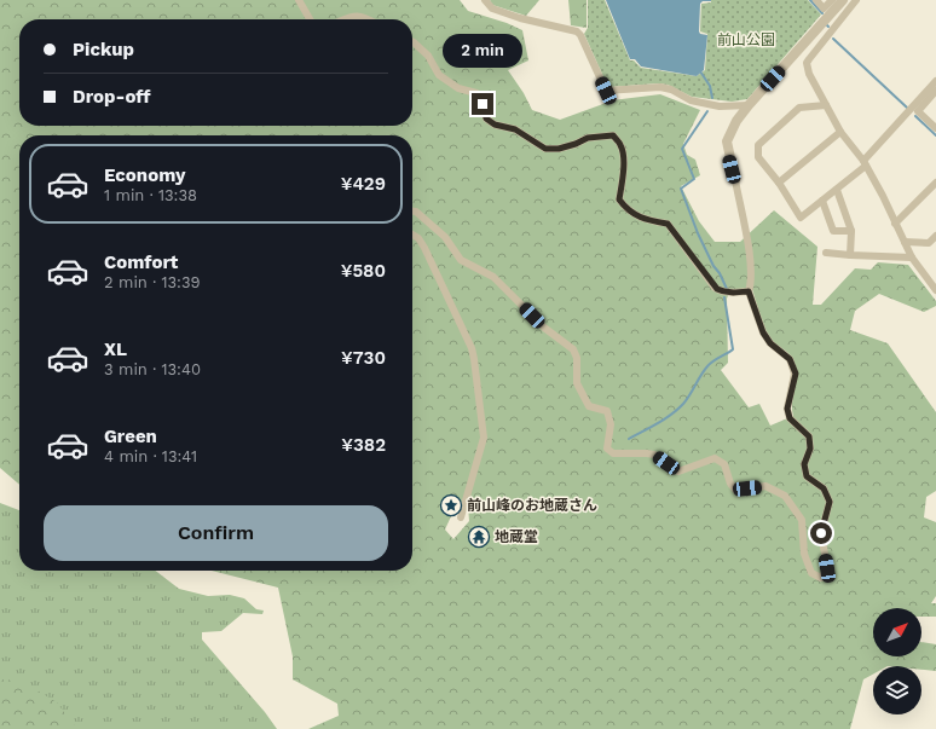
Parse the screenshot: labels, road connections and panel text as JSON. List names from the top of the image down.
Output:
{
  "parks": ["前山公園"],
  "places": {
    "place": ["前山峰のお地蔵さん"],
    "temple": ["地蔵堂"]
  },
  "north": "top right",
  "page": {
    "banner": ["Pickup", "Drop-off"],
    "bubble": "2 min",
    "list": [
      {
        "name": "Economy",
        "note": "1 min · 13:38",
        "value": "¥429"
      },
      {
        "name": "Comfort",
        "note": "2 min · 13:39",
        "value": "¥580"
      },
      {
        "name": "XL",
        "note": "3 min · 13:40",
        "value": "¥730"
      },
      {
        "name": "Green",
        "note": "4 min · 13:41",
        "value": "¥382"
      }
    ],
    "buttons": "Confirm"
  }
}
